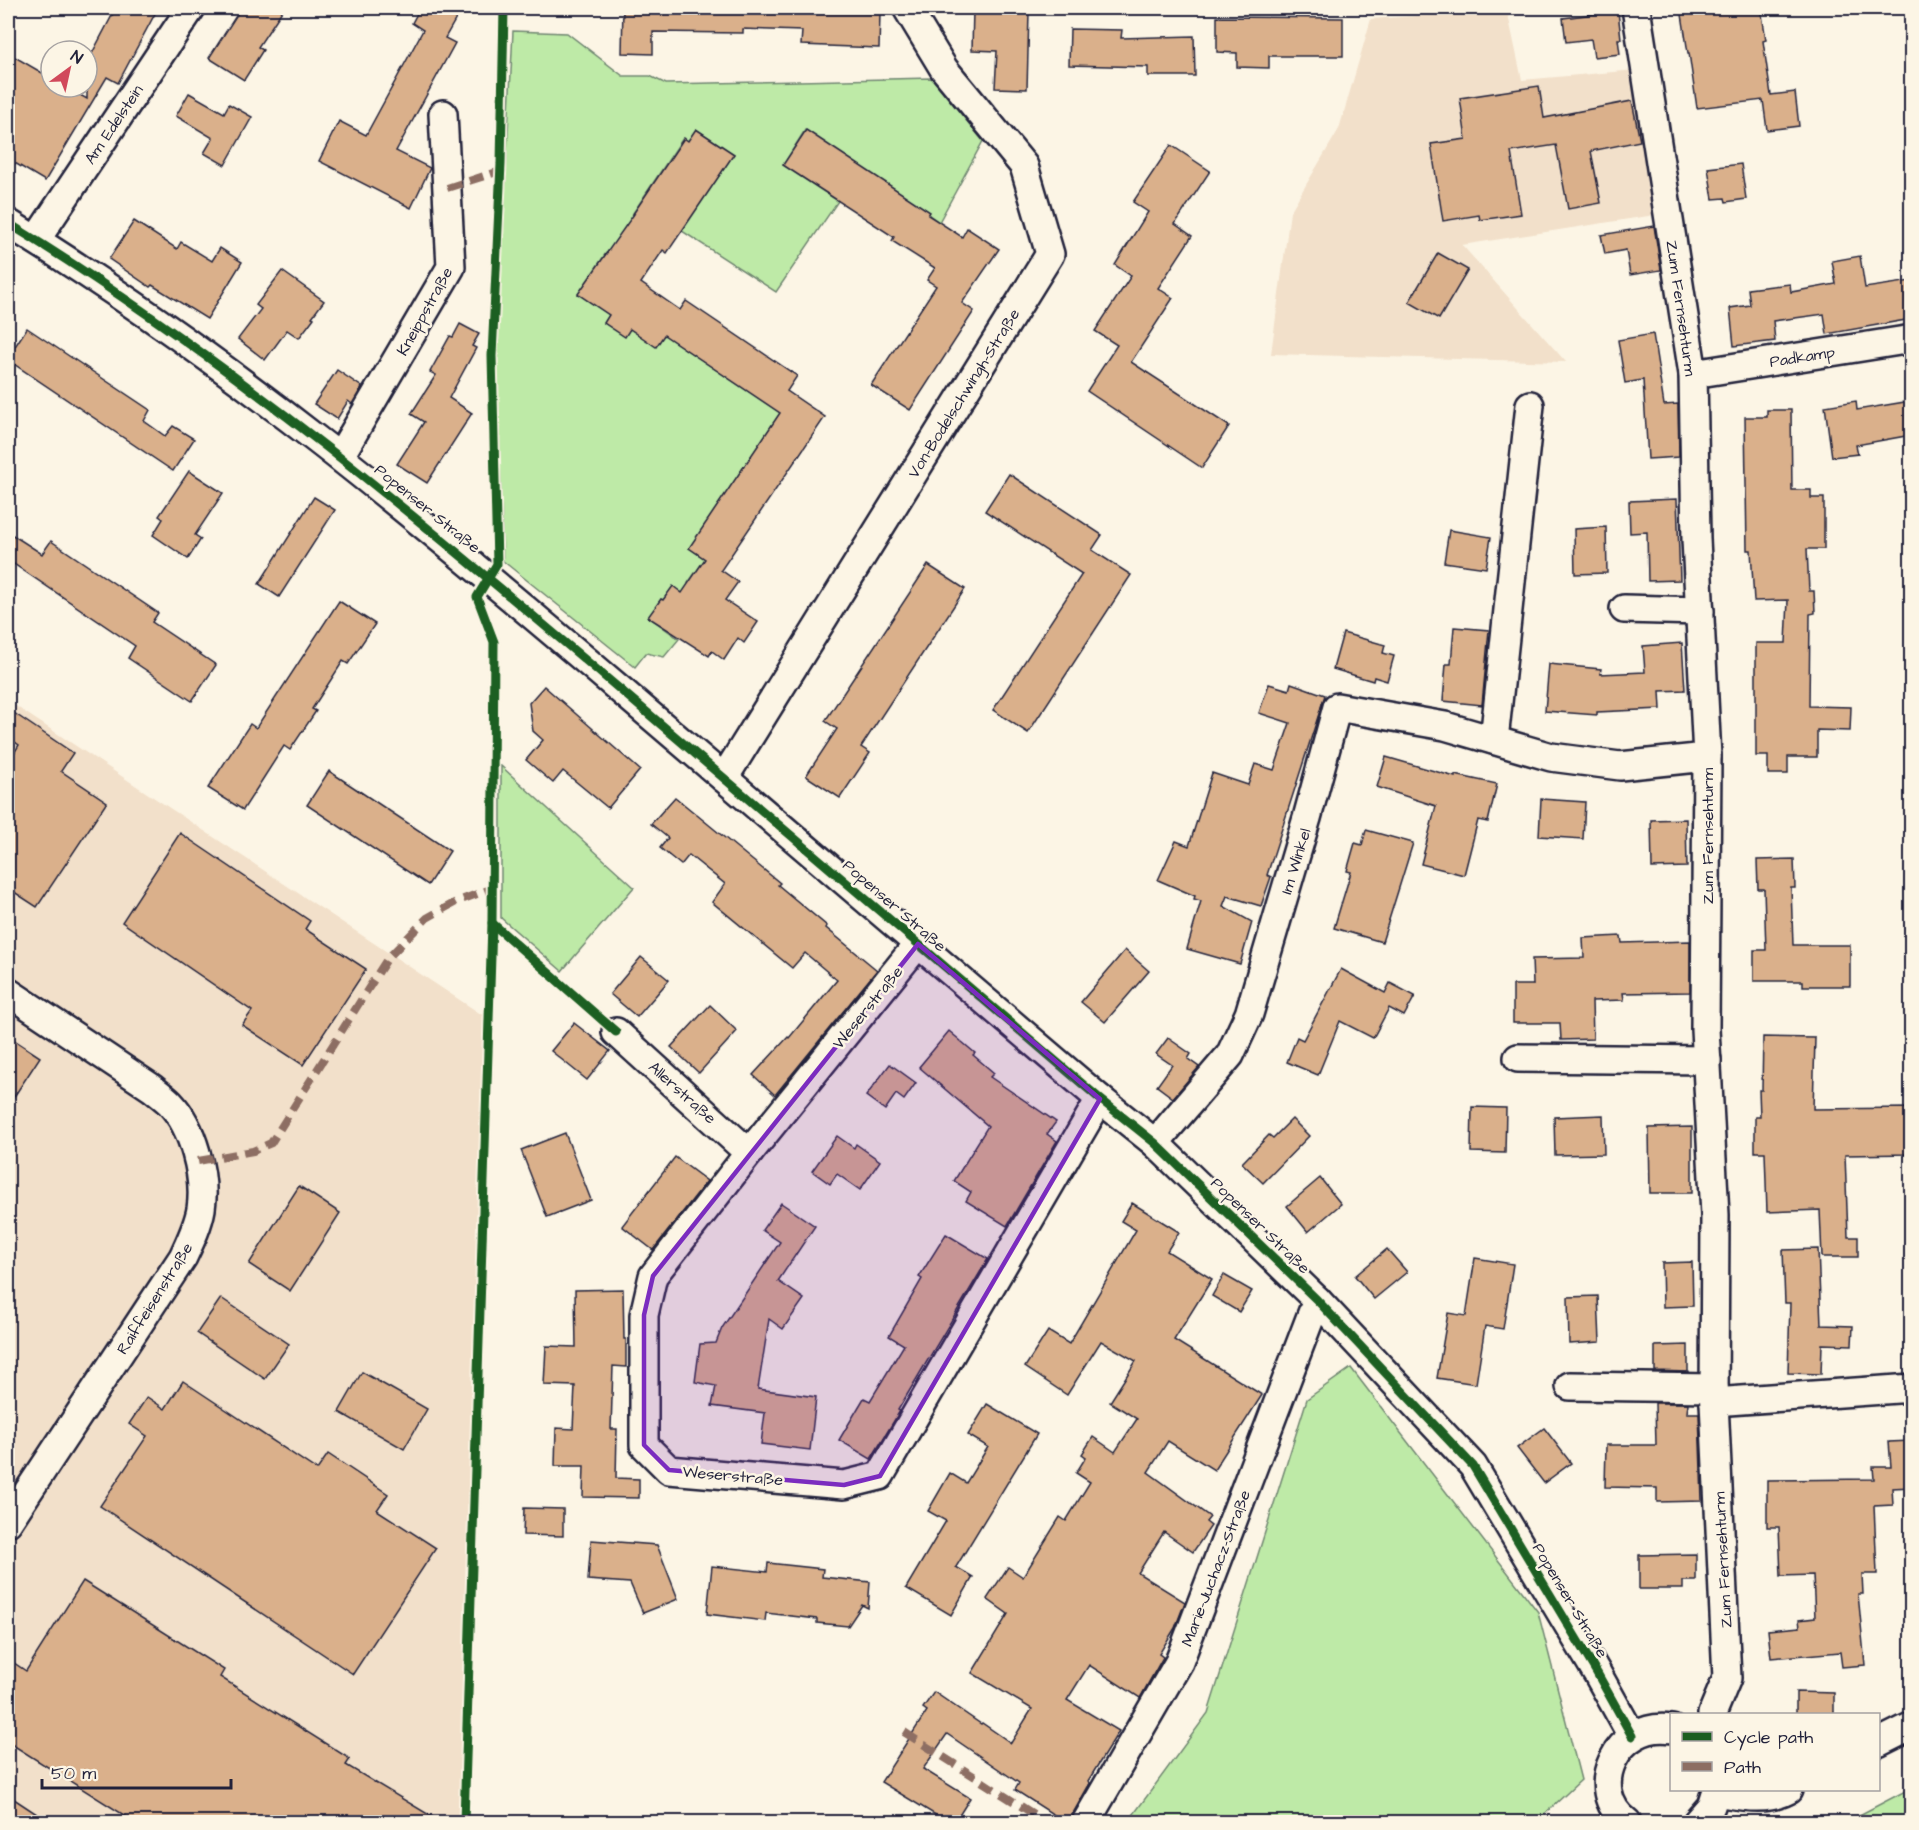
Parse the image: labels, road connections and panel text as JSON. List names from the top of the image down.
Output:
{
  "streets": {
    "street": [
      "Am Edelstein",
      "Zum Fernsehturm",
      "Kneippstraße",
      "Padkamp",
      "Von-Bodelschwingh-Straße",
      "Popenser Straße",
      "Im Winkel",
      "Weserstraße",
      "Allerstraße",
      "Raiffeisenstraße",
      "Marie-Juchacz-Straße"
    ]
  },
  "crossings": [
    ["Am Edelstein", "Popenser Straße"],
    ["Zum Fernsehturm", "Padkamp"],
    ["Zum Fernsehturm", "Im Winkel"],
    ["Kneippstraße", "Popenser Straße"],
    ["Von-Bodelschwingh-Straße", "Popenser Straße"],
    ["Popenser Straße", "Im Winkel"],
    ["Popenser Straße", "Weserstraße"],
    ["Popenser Straße", "Marie-Juchacz-Straße"],
    ["Weserstraße", "Allerstraße"]
  ],
  "legend": ["Cycle path", "Path"],
  "scale_bar": "50 m",
  "north": "top right"
}
